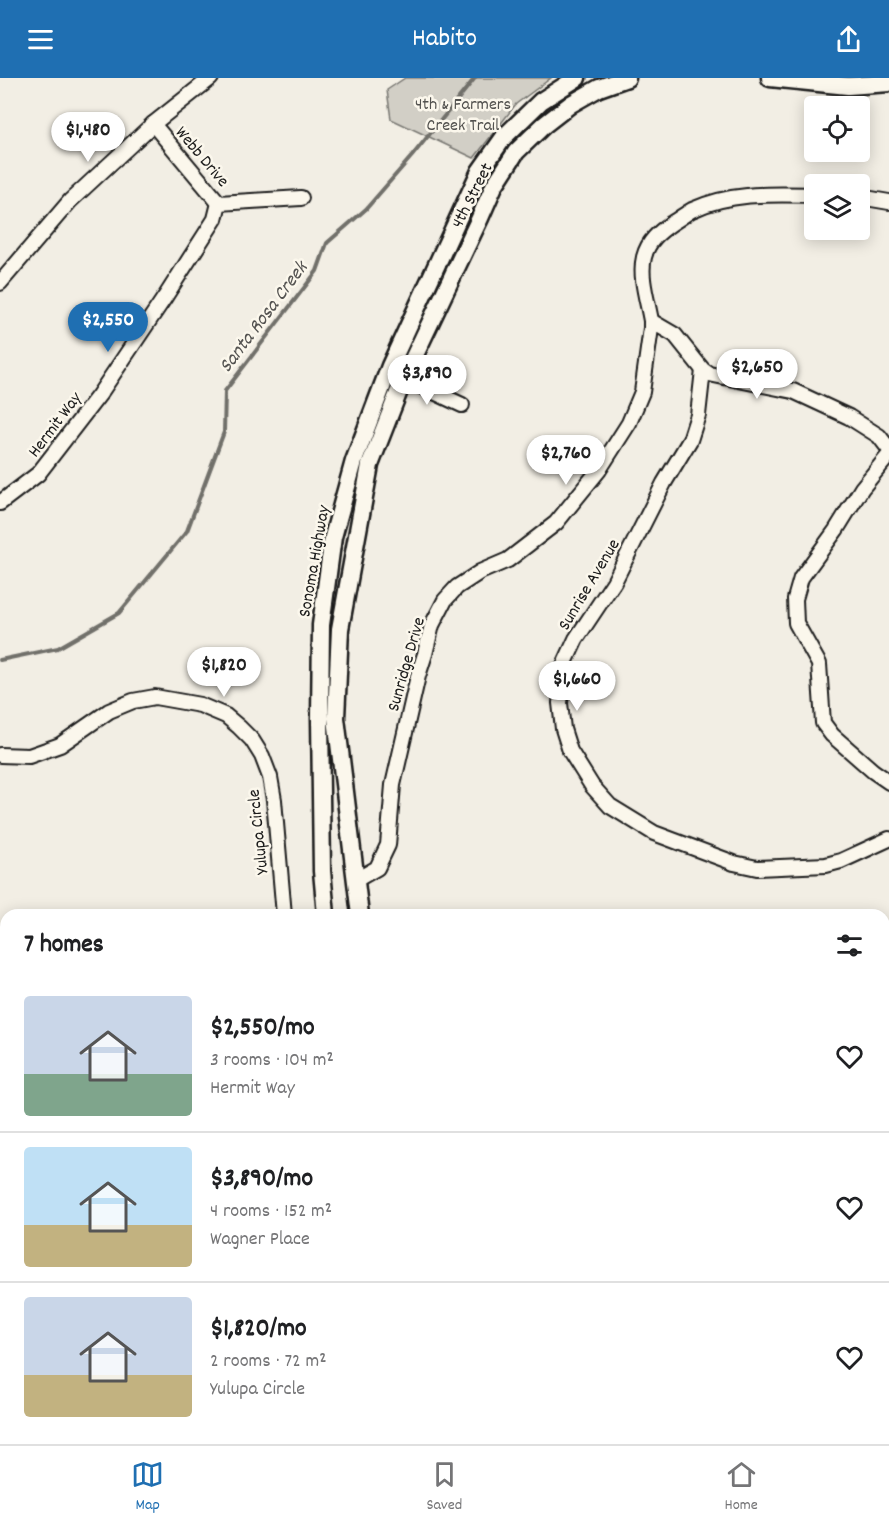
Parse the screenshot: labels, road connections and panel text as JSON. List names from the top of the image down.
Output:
{
  "streets": {
    "main road": ["4th Street", "Sonoma Highway"],
    "street": [
      "Webb Drive",
      "Hermit Way",
      "Sunrise Avenue",
      "Sunridge Drive",
      "Yulupa Circle"
    ]
  },
  "crossings": [
    ["Webb Drive", "Hermit Way"],
    ["4th Street", "Sonoma Highway"]
  ],
  "water": ["Santa Rosa Creek"],
  "parks": ["4th & Farmers Creek Trail"],
  "page": {
    "header": "Habito",
    "price": [
      "$1,480",
      "$2,550",
      "$2,650",
      "$3,890",
      "$2,760",
      "$1,820",
      "$1,660"
    ],
    "heading": "7 homes",
    "list": [
      {
        "name": "$2,550/mo",
        "note": "3 rooms · 104 m² · Hermit Way"
      },
      {
        "name": "$3,890/mo",
        "note": "4 rooms · 152 m² · Wagner Place"
      },
      {
        "name": "$1,820/mo",
        "note": "2 rooms · 72 m² · Yulupa Circle"
      }
    ],
    "tabs": ["Map", "Saved", "Home"]
  }
}
